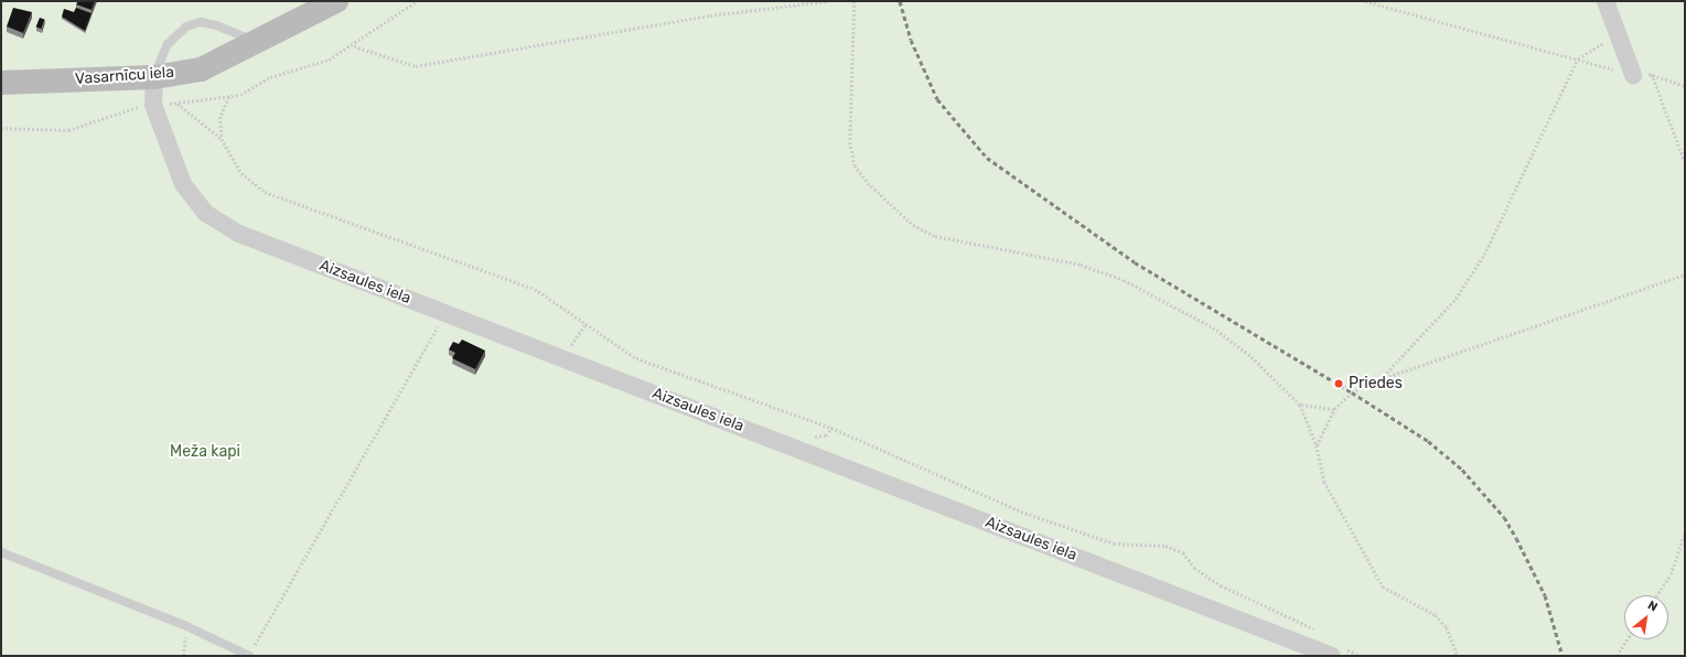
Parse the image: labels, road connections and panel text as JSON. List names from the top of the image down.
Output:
{
  "streets": {
    "street": ["Vasarnīcu iela", "Aizsaules iela"]
  },
  "crossings": [
    ["Vasarnīcu iela", "Aizsaules iela"]
  ],
  "parks": ["Meža kapi"],
  "places": ["Priedes"],
  "north": "top right"
}
